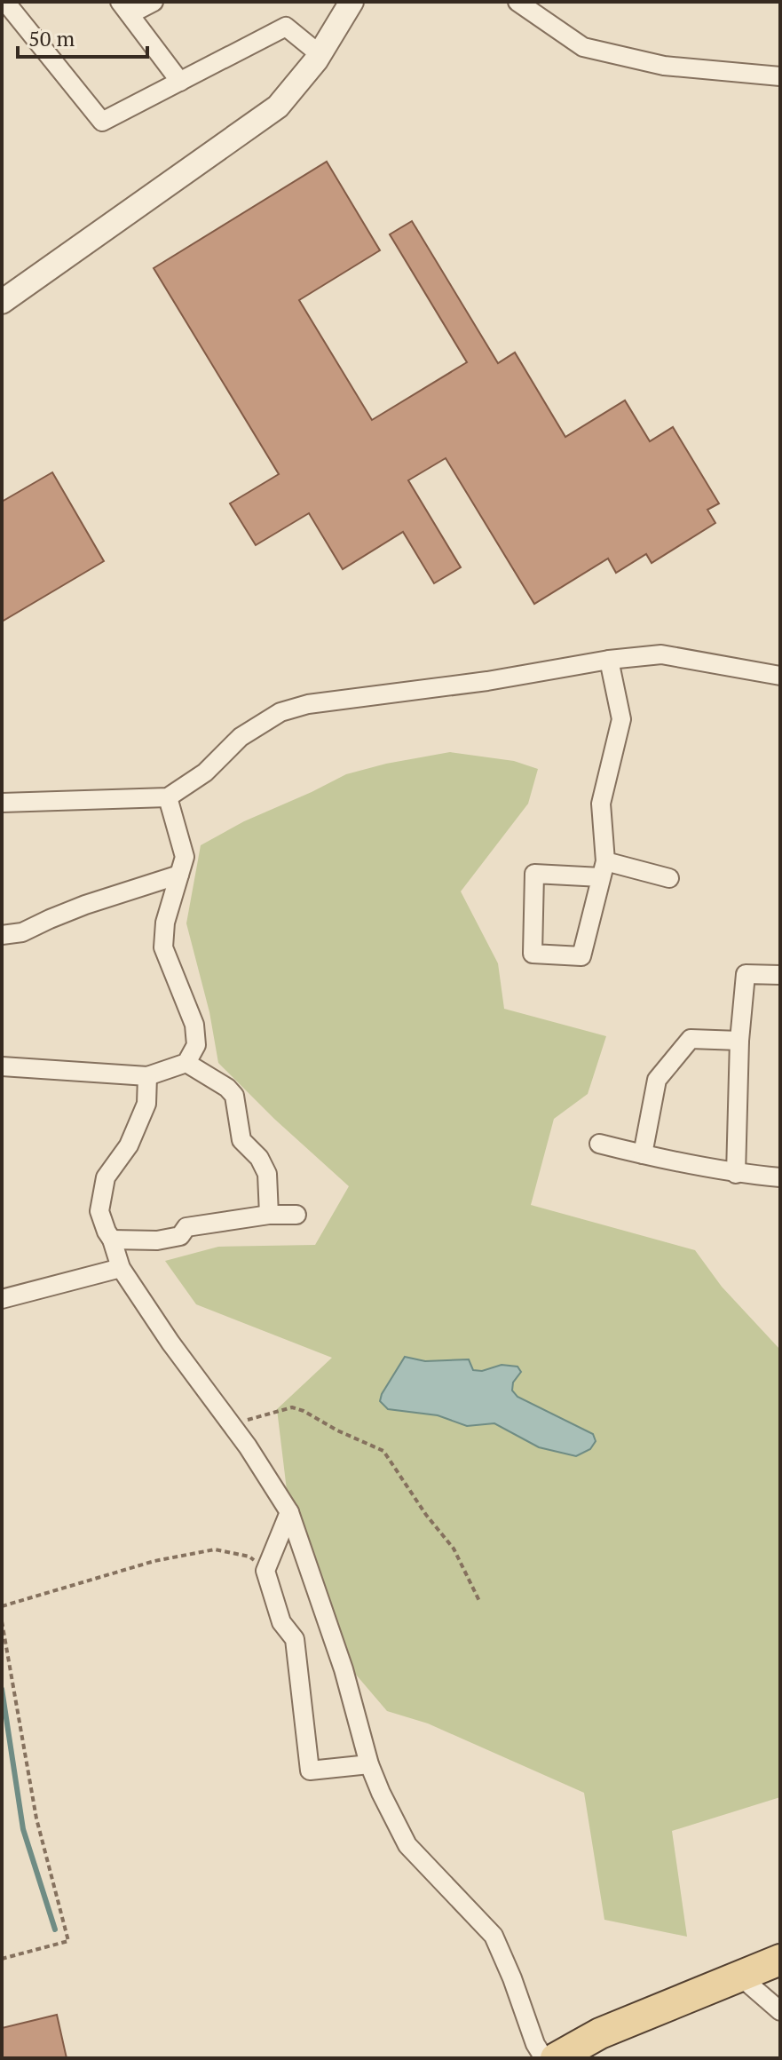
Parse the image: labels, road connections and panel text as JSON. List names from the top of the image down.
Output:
{
  "scale_bar": "50 m"
}
